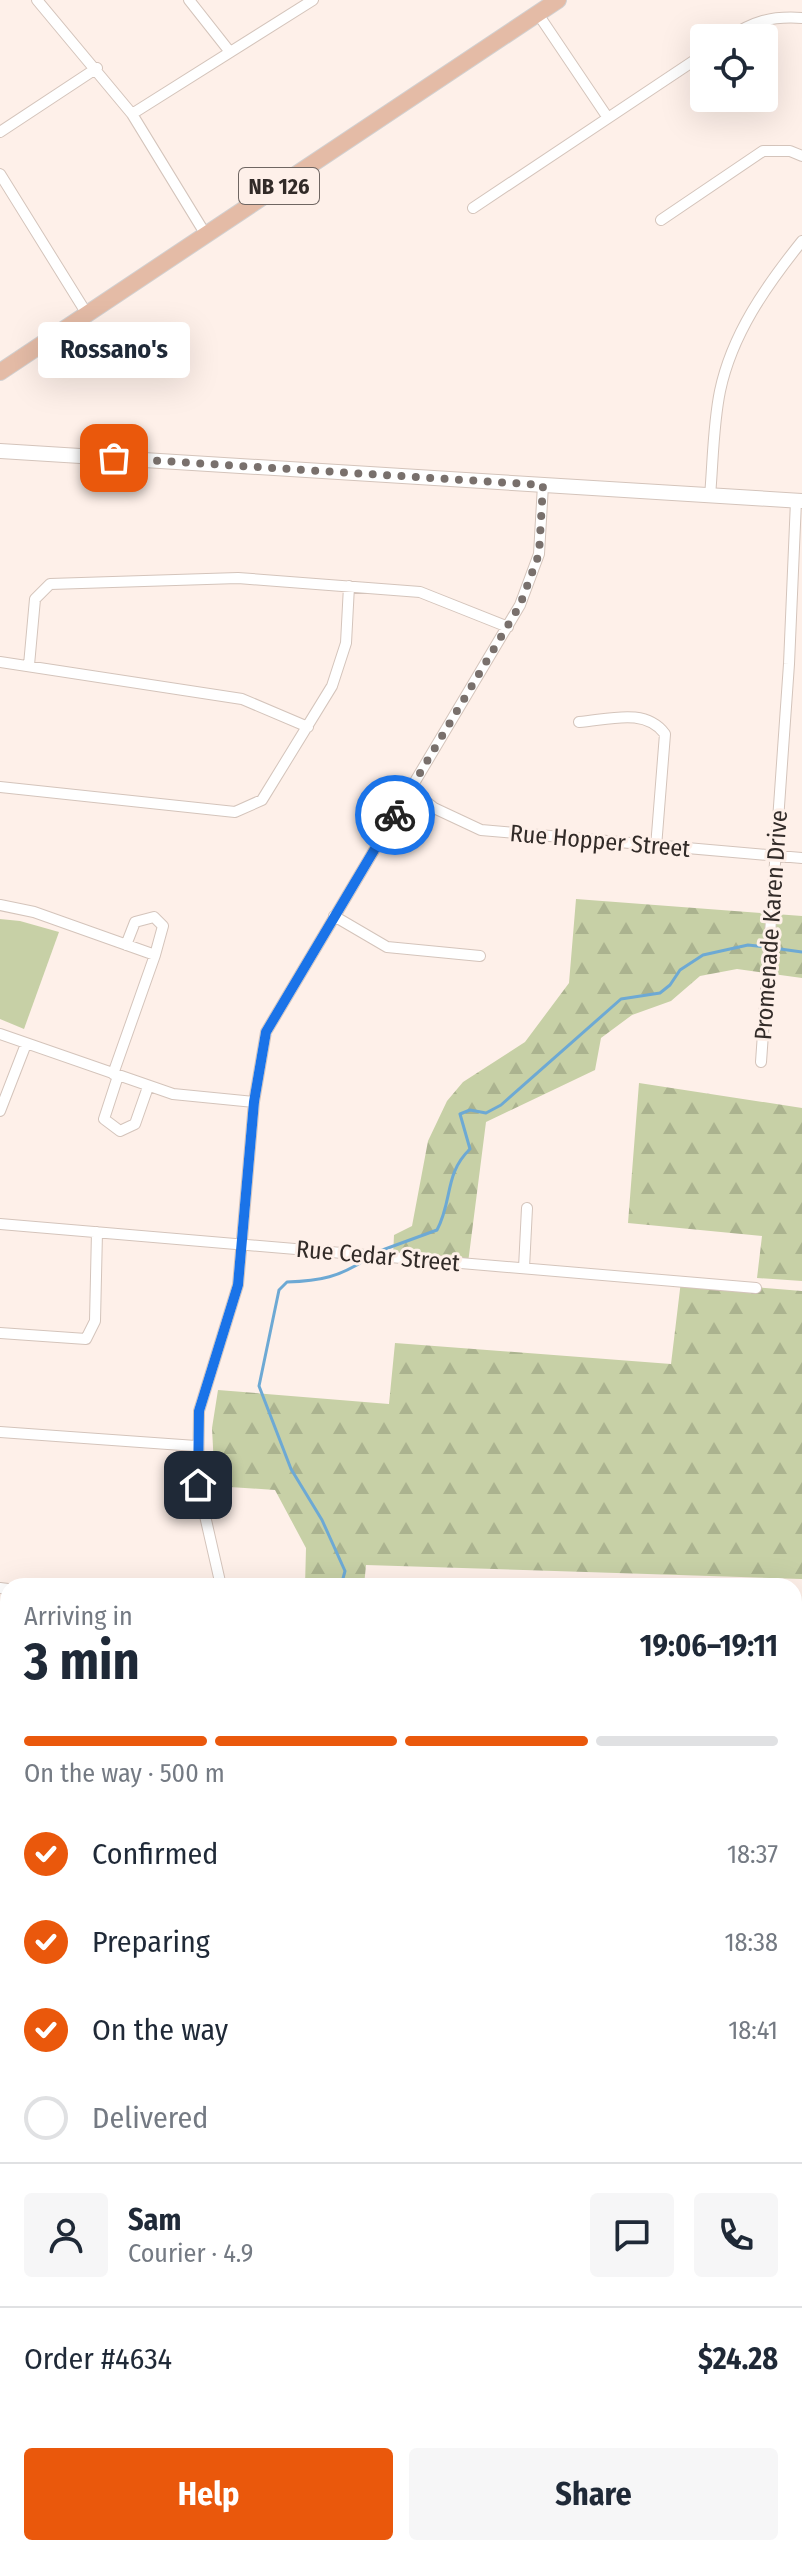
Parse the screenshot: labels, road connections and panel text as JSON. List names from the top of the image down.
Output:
{
  "streets": {
    "main road": ["NB 126"],
    "street": ["Rue Hopper Street", "Promenade Karen Drive", "Rue Cedar Street"]
  },
  "crossings": [
    ["Rue Hopper Street", "Promenade Karen Drive"]
  ],
  "places": ["Rossano's"],
  "page": {
    "bubble": "Rossano's",
    "heading": ["3 min", "Arriving in", "19:06–19:11"],
    "panel": [
      "Sam",
      "Courier · 4.9",
      "Order #4634",
      "$24.28"
    ],
    "bar": "On the way · 500 m",
    "list": [
      ["Confirmed", "18:37"],
      ["Preparing", "18:38"],
      ["On the way", "18:41"],
      "Delivered"
    ],
    "buttons": ["Help", "Share"]
  }
}
